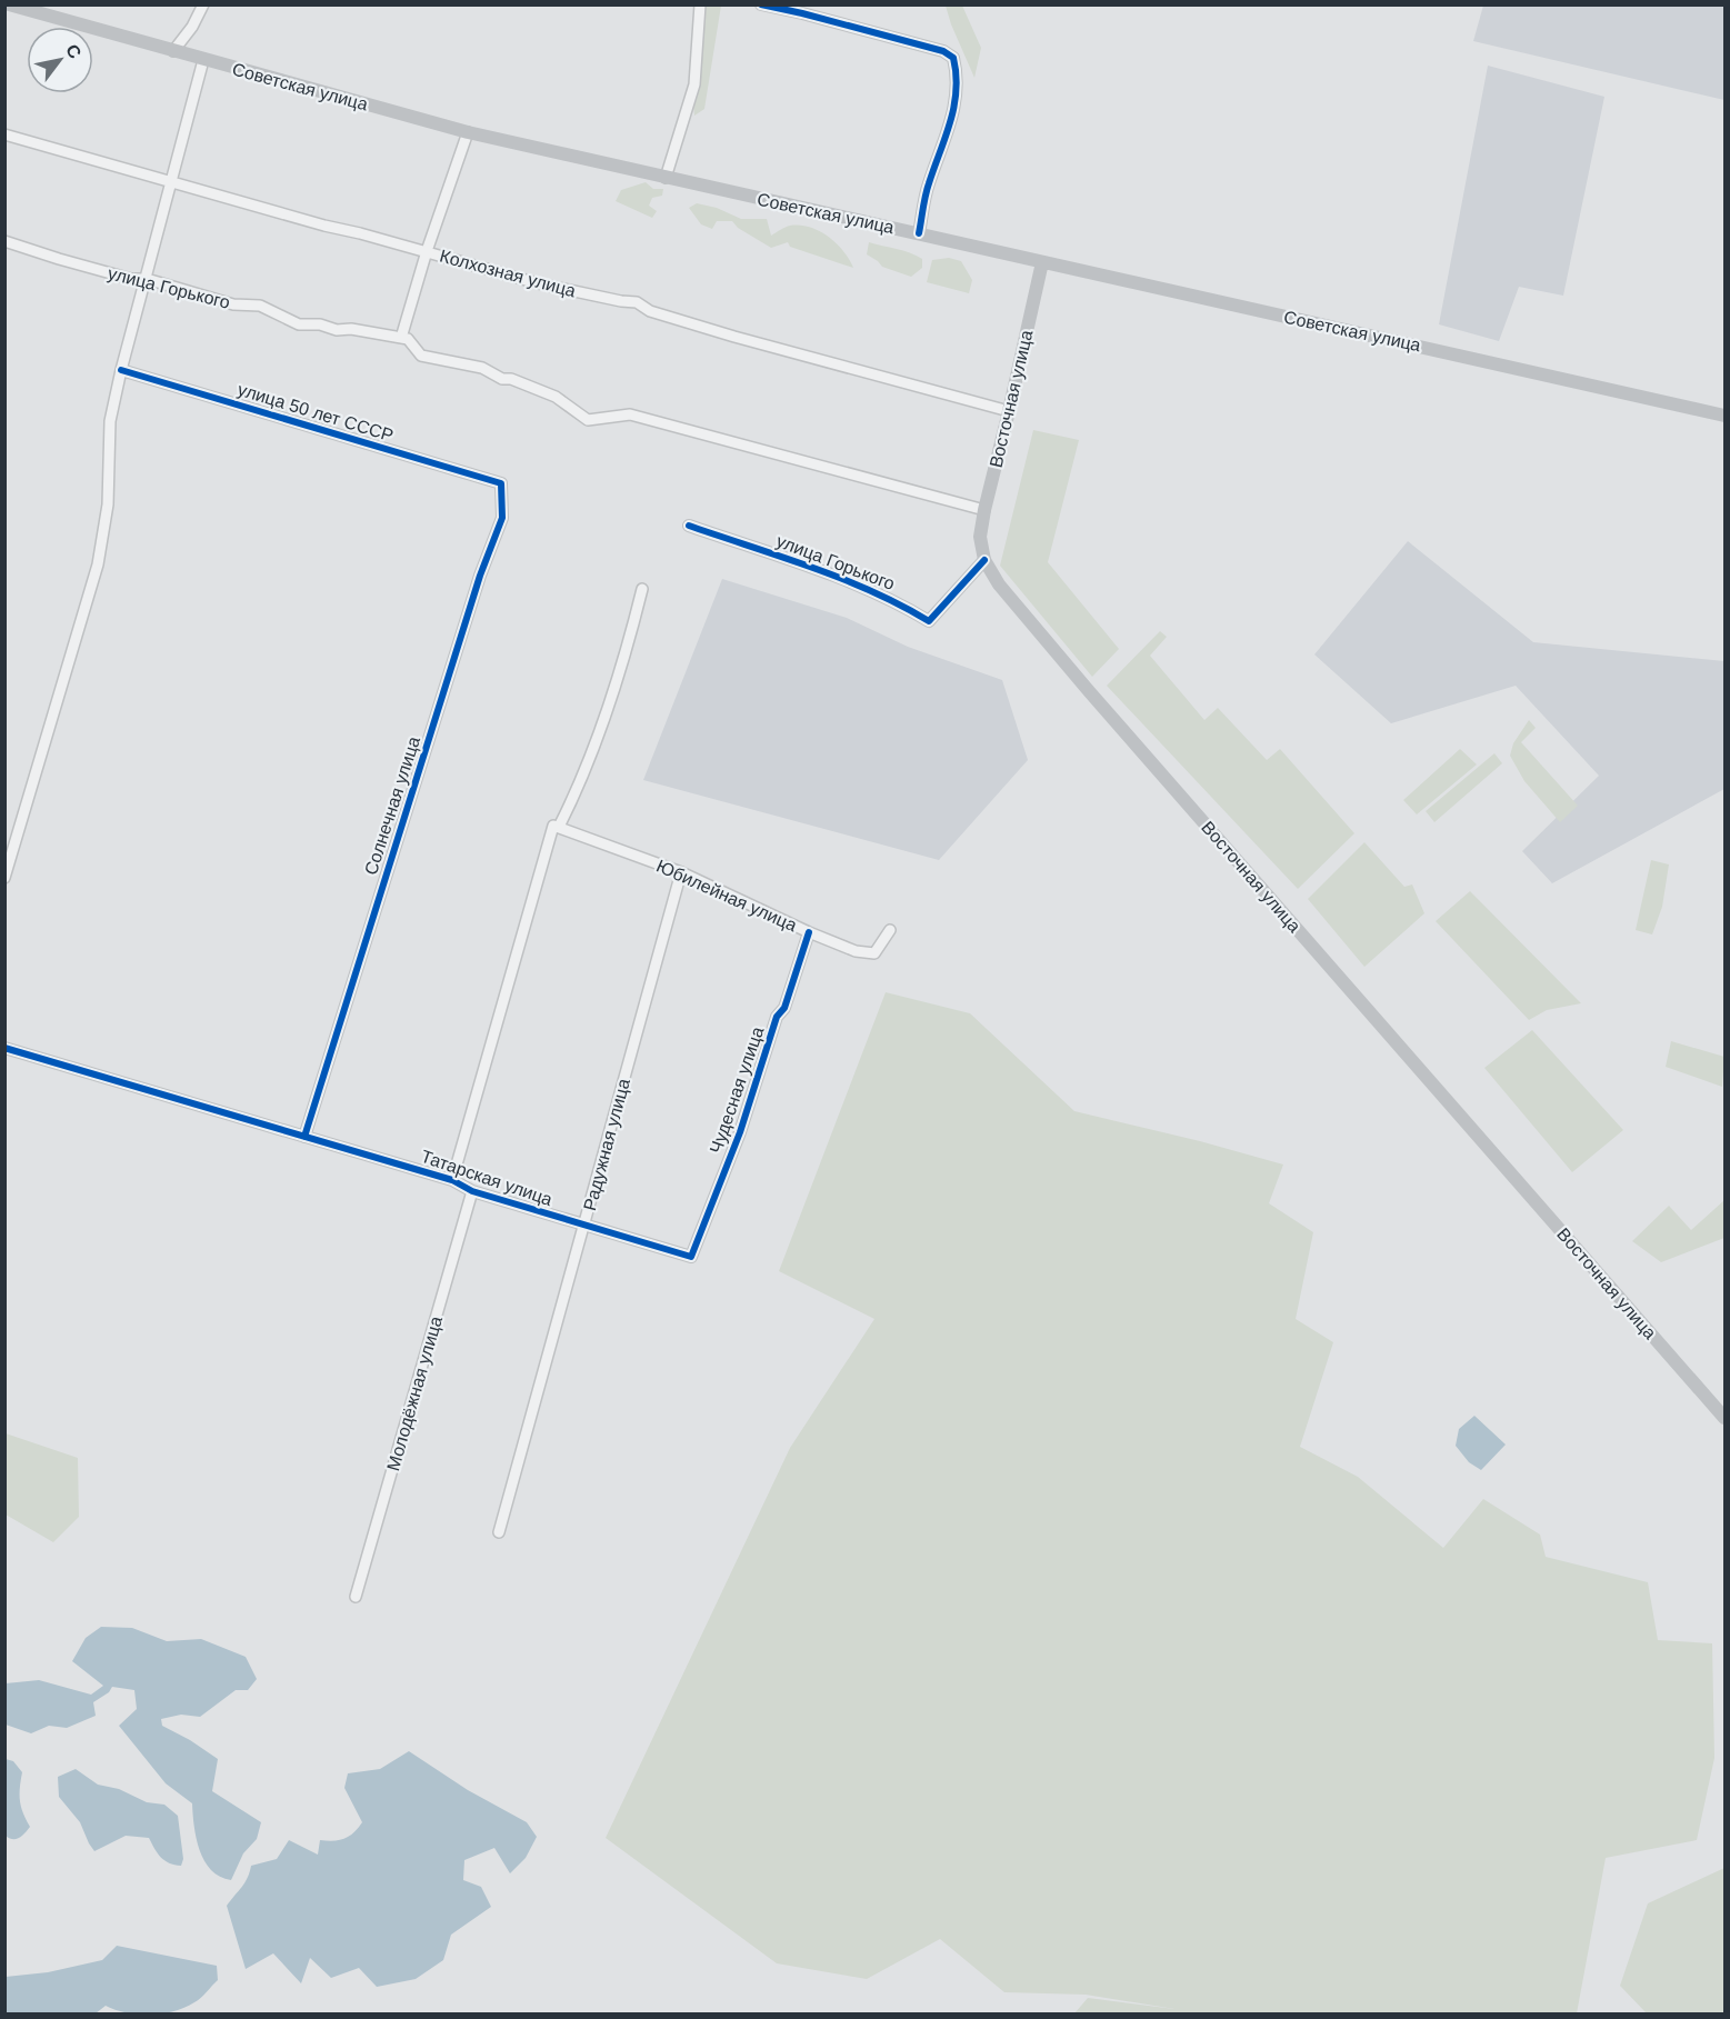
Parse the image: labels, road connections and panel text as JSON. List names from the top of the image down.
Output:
{
  "streets": {
    "main road": ["Советская улица", "Восточная улица"],
    "street": [
      "Колхозная улица",
      "улица Горького",
      "улица 50 лет СССР",
      "Солнечная улица",
      "Юбилейная улица",
      "Чудесная улица",
      "Радужная улица",
      "Татарская улица",
      "Молодёжная улица"
    ]
  },
  "crossings": [
    ["Советская улица", "Восточная улица"],
    ["Колхозная улица", "Восточная улица"],
    ["улица Горького", "Восточная улица"],
    ["улица 50 лет СССР", "Солнечная улица"],
    ["Солнечная улица", "Татарская улица"],
    ["Юбилейная улица", "Чудесная улица"],
    ["Юбилейная улица", "Радужная улица"],
    ["Чудесная улица", "Татарская улица"],
    ["Радужная улица", "Татарская улица"],
    ["Татарская улица", "Молодёжная улица"]
  ],
  "north": "top right"
}
